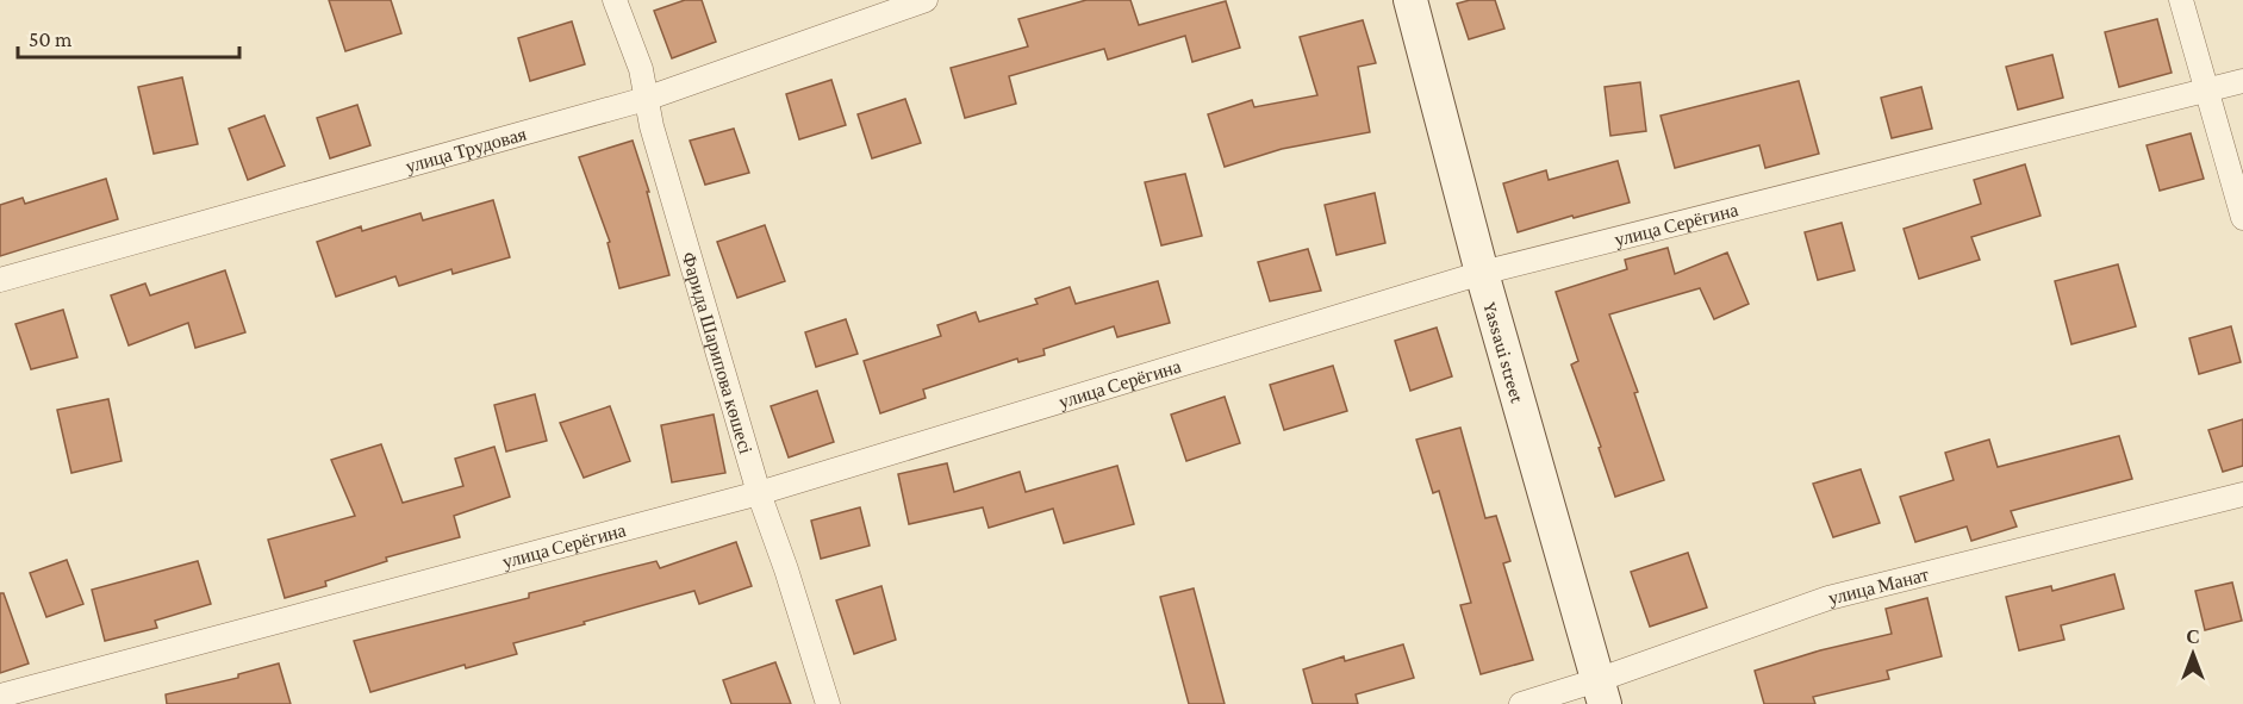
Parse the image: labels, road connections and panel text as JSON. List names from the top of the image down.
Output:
{
  "streets": {
    "main road": ["Yassaui street"],
    "street": [
      "улица Трудовая",
      "улица Серёгина",
      "Фарида Шарипова көшесі",
      "улица Манат"
    ]
  },
  "crossings": [
    ["улица Трудовая", "Фарида Шарипова көшесі"],
    ["улица Серёгина", "Фарида Шарипова көшесі"],
    ["улица Серёгина", "Yassaui street"],
    ["Yassaui street", "улица Манат"]
  ],
  "scale_bar": "50 m",
  "north": "top"
}
